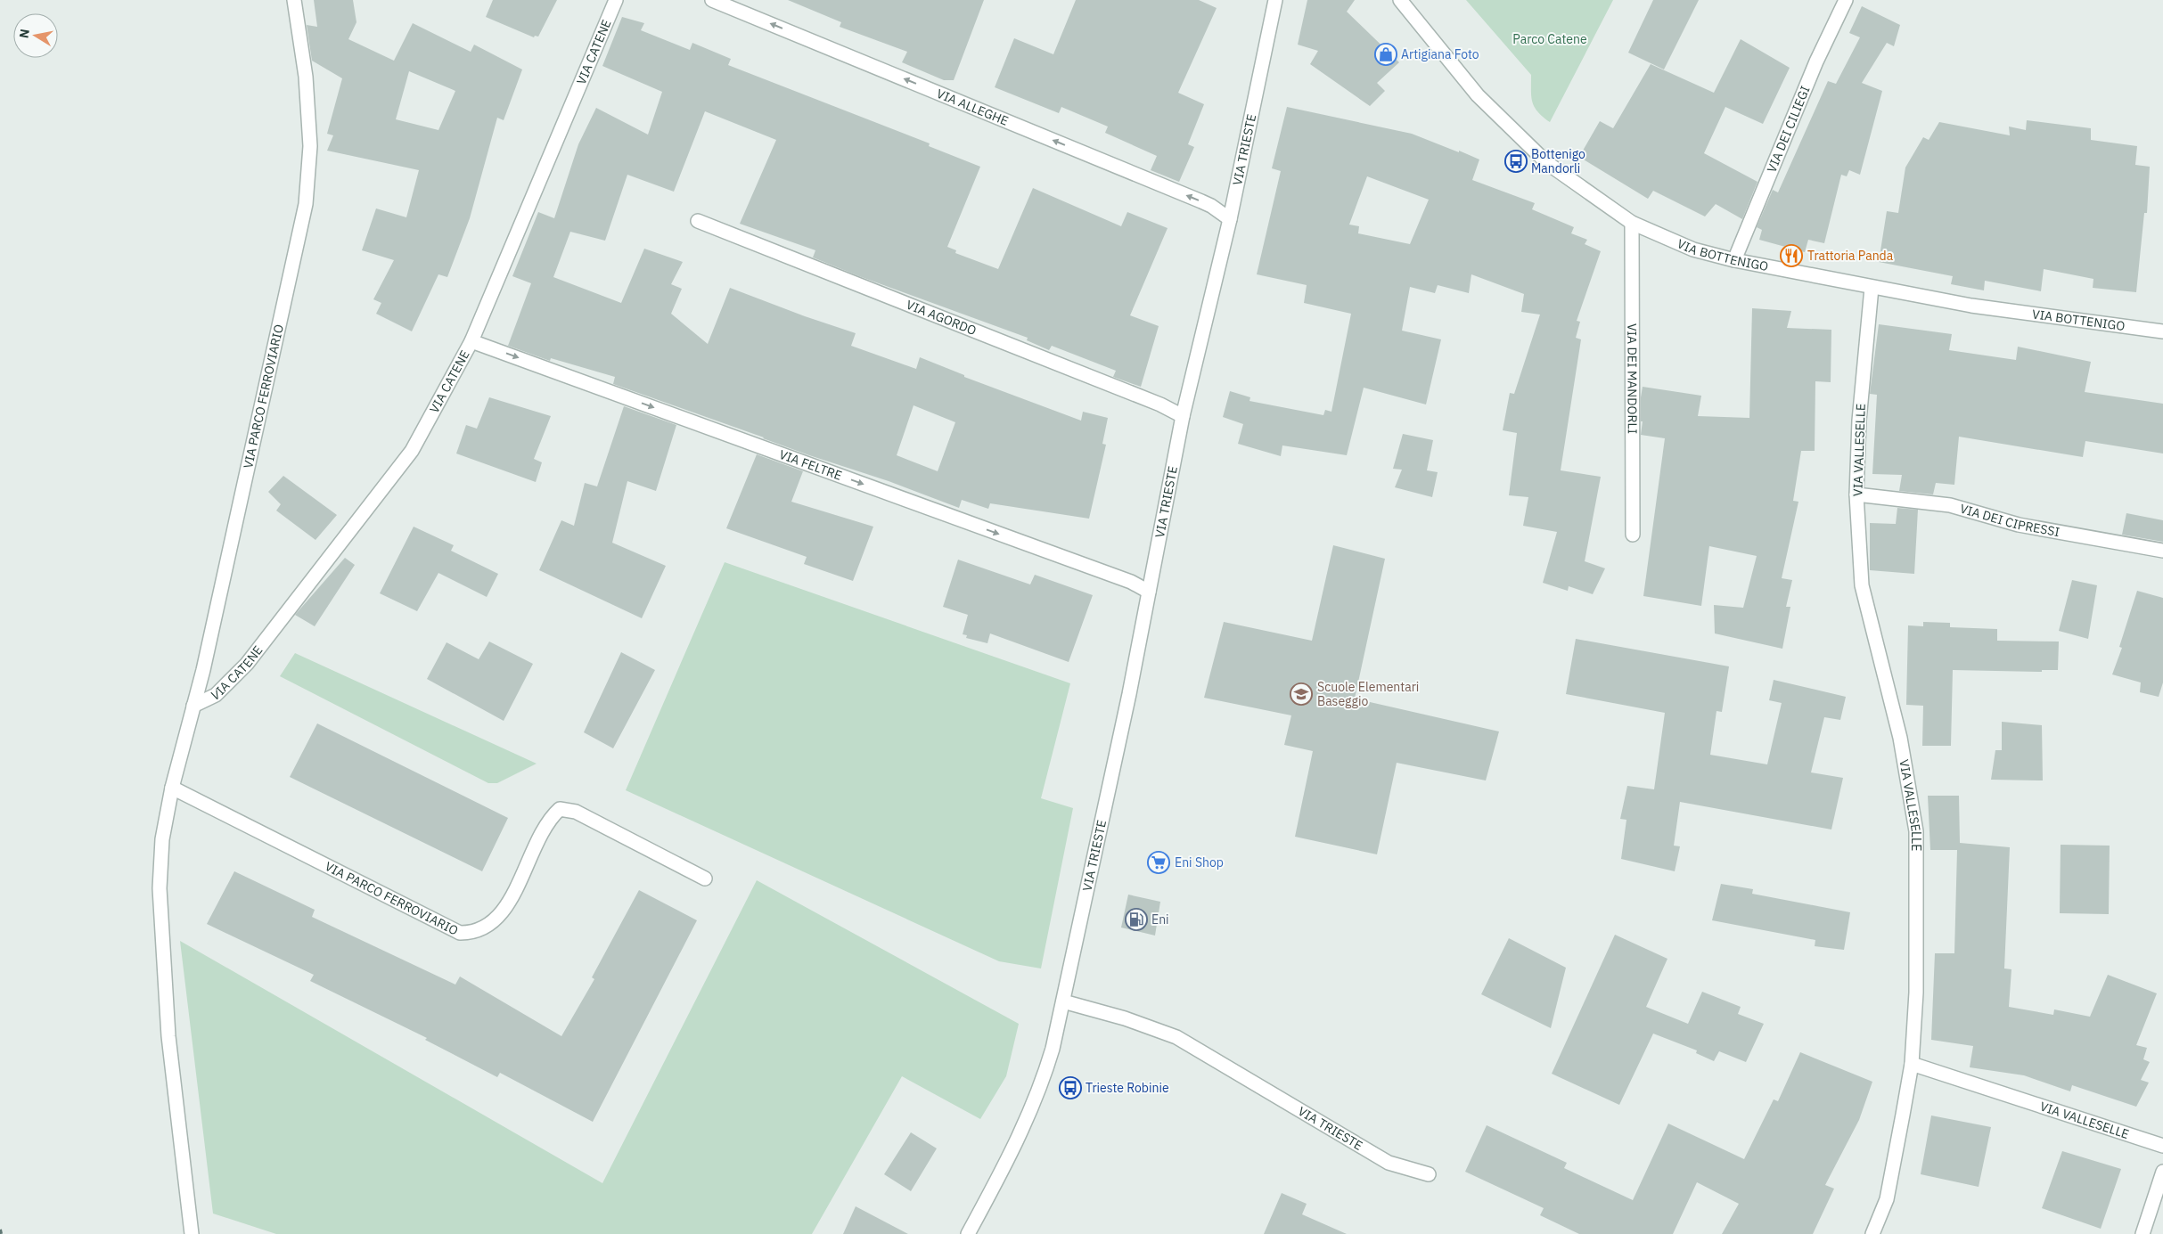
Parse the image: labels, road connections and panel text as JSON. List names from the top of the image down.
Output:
{
  "streets": {
    "street": [
      "VIA CATENE",
      "VIA ALLEGHE",
      "VIA DEI CILIEGI",
      "VIA TRIESTE",
      "VIA BOTTENIGO",
      "VIA AGORDO",
      "VIA DEI MANDORLI",
      "VIA PARCO FERROVIARIO",
      "VIA VALLESELLE",
      "VIA FELTRE",
      "VIA DEI CIPRESSI"
    ]
  },
  "crossings": [
    ["VIA CATENE", "VIA PARCO FERROVIARIO"],
    ["VIA CATENE", "VIA FELTRE"],
    ["VIA ALLEGHE", "VIA TRIESTE"],
    ["VIA DEI CILIEGI", "VIA BOTTENIGO"],
    ["VIA TRIESTE", "VIA AGORDO"],
    ["VIA TRIESTE", "VIA FELTRE"],
    ["VIA BOTTENIGO", "VIA DEI MANDORLI"],
    ["VIA BOTTENIGO", "VIA VALLESELLE"],
    ["VIA VALLESELLE", "VIA DEI CIPRESSI"]
  ],
  "one_way": ["VIA ALLEGHE", "VIA FELTRE"],
  "parks": ["Parco Catene"],
  "places": {
    "shop": ["Artigiana Foto"],
    "bus stop": ["Bottenigo Mandorli", "Trieste Robinie"],
    "restaurant": ["Trattoria Panda"],
    "school or university": ["Scuole Elementari Baseggio"],
    "supermarket": ["Eni Shop"],
    "fuel station": ["Eni"]
  },
  "north": "left"
}
